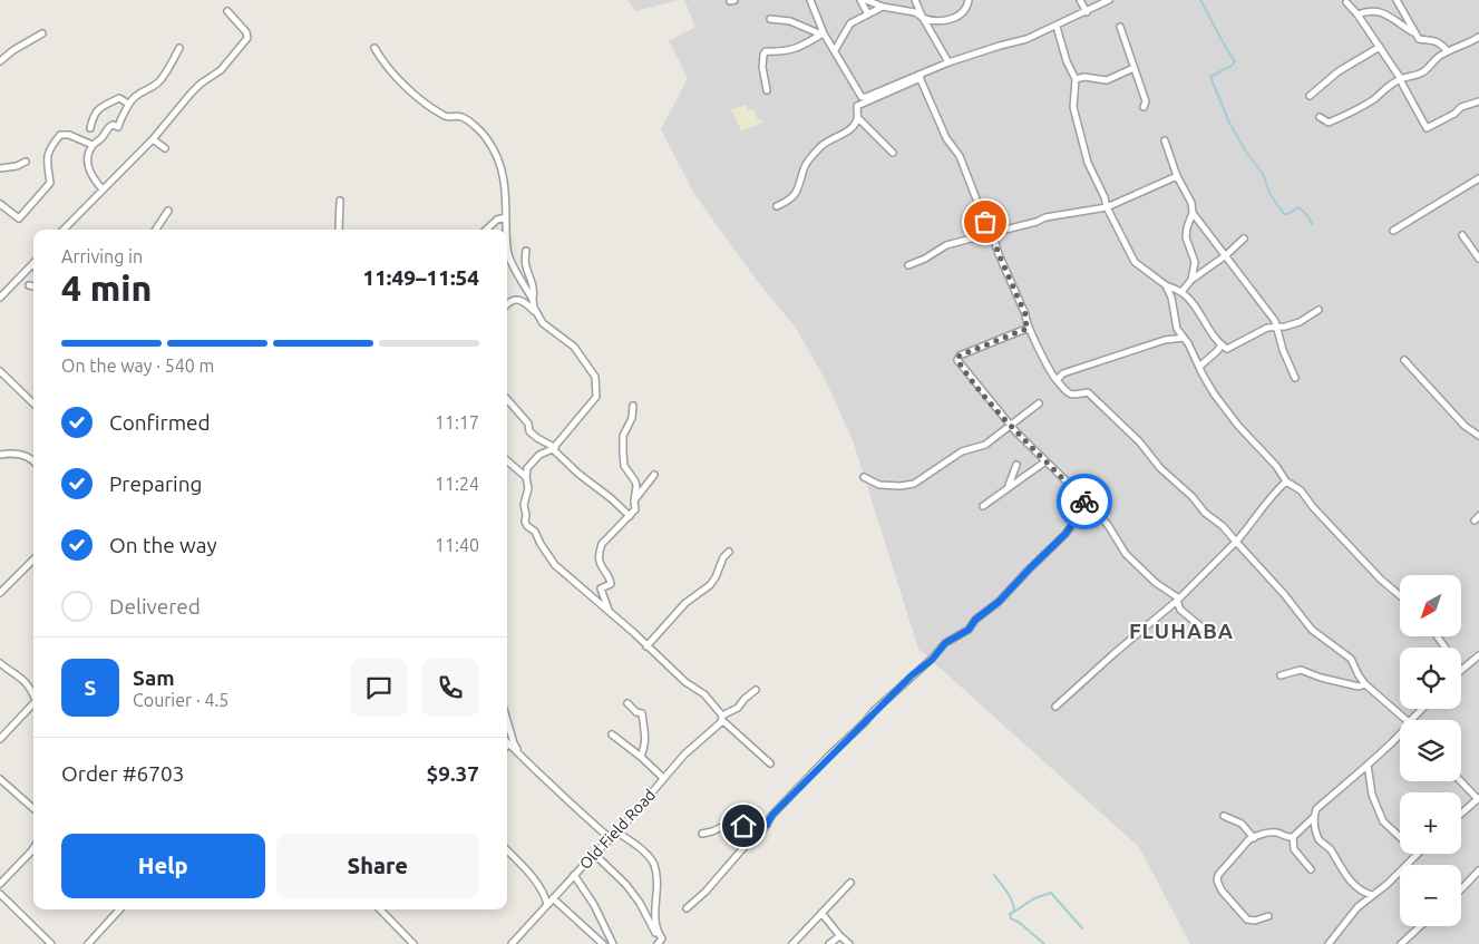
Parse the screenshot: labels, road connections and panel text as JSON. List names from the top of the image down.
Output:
{
  "streets": {
    "street": ["Old Field Road"]
  },
  "districts": ["FLUHABA"],
  "north": "bottom left",
  "page": {
    "heading": ["4 min", "Arriving in", "11:49–11:54"],
    "panel": [
      "Sam",
      "Courier · 4.5",
      "Order #6703",
      "$9.37"
    ],
    "bar": "On the way · 540 m",
    "list": [
      ["Confirmed", "11:17"],
      ["Preparing", "11:24"],
      ["On the way", "11:40"],
      "Delivered"
    ],
    "map_buttons": ["+", "−"],
    "round": "S",
    "buttons": ["Help", "Share"]
  }
}
